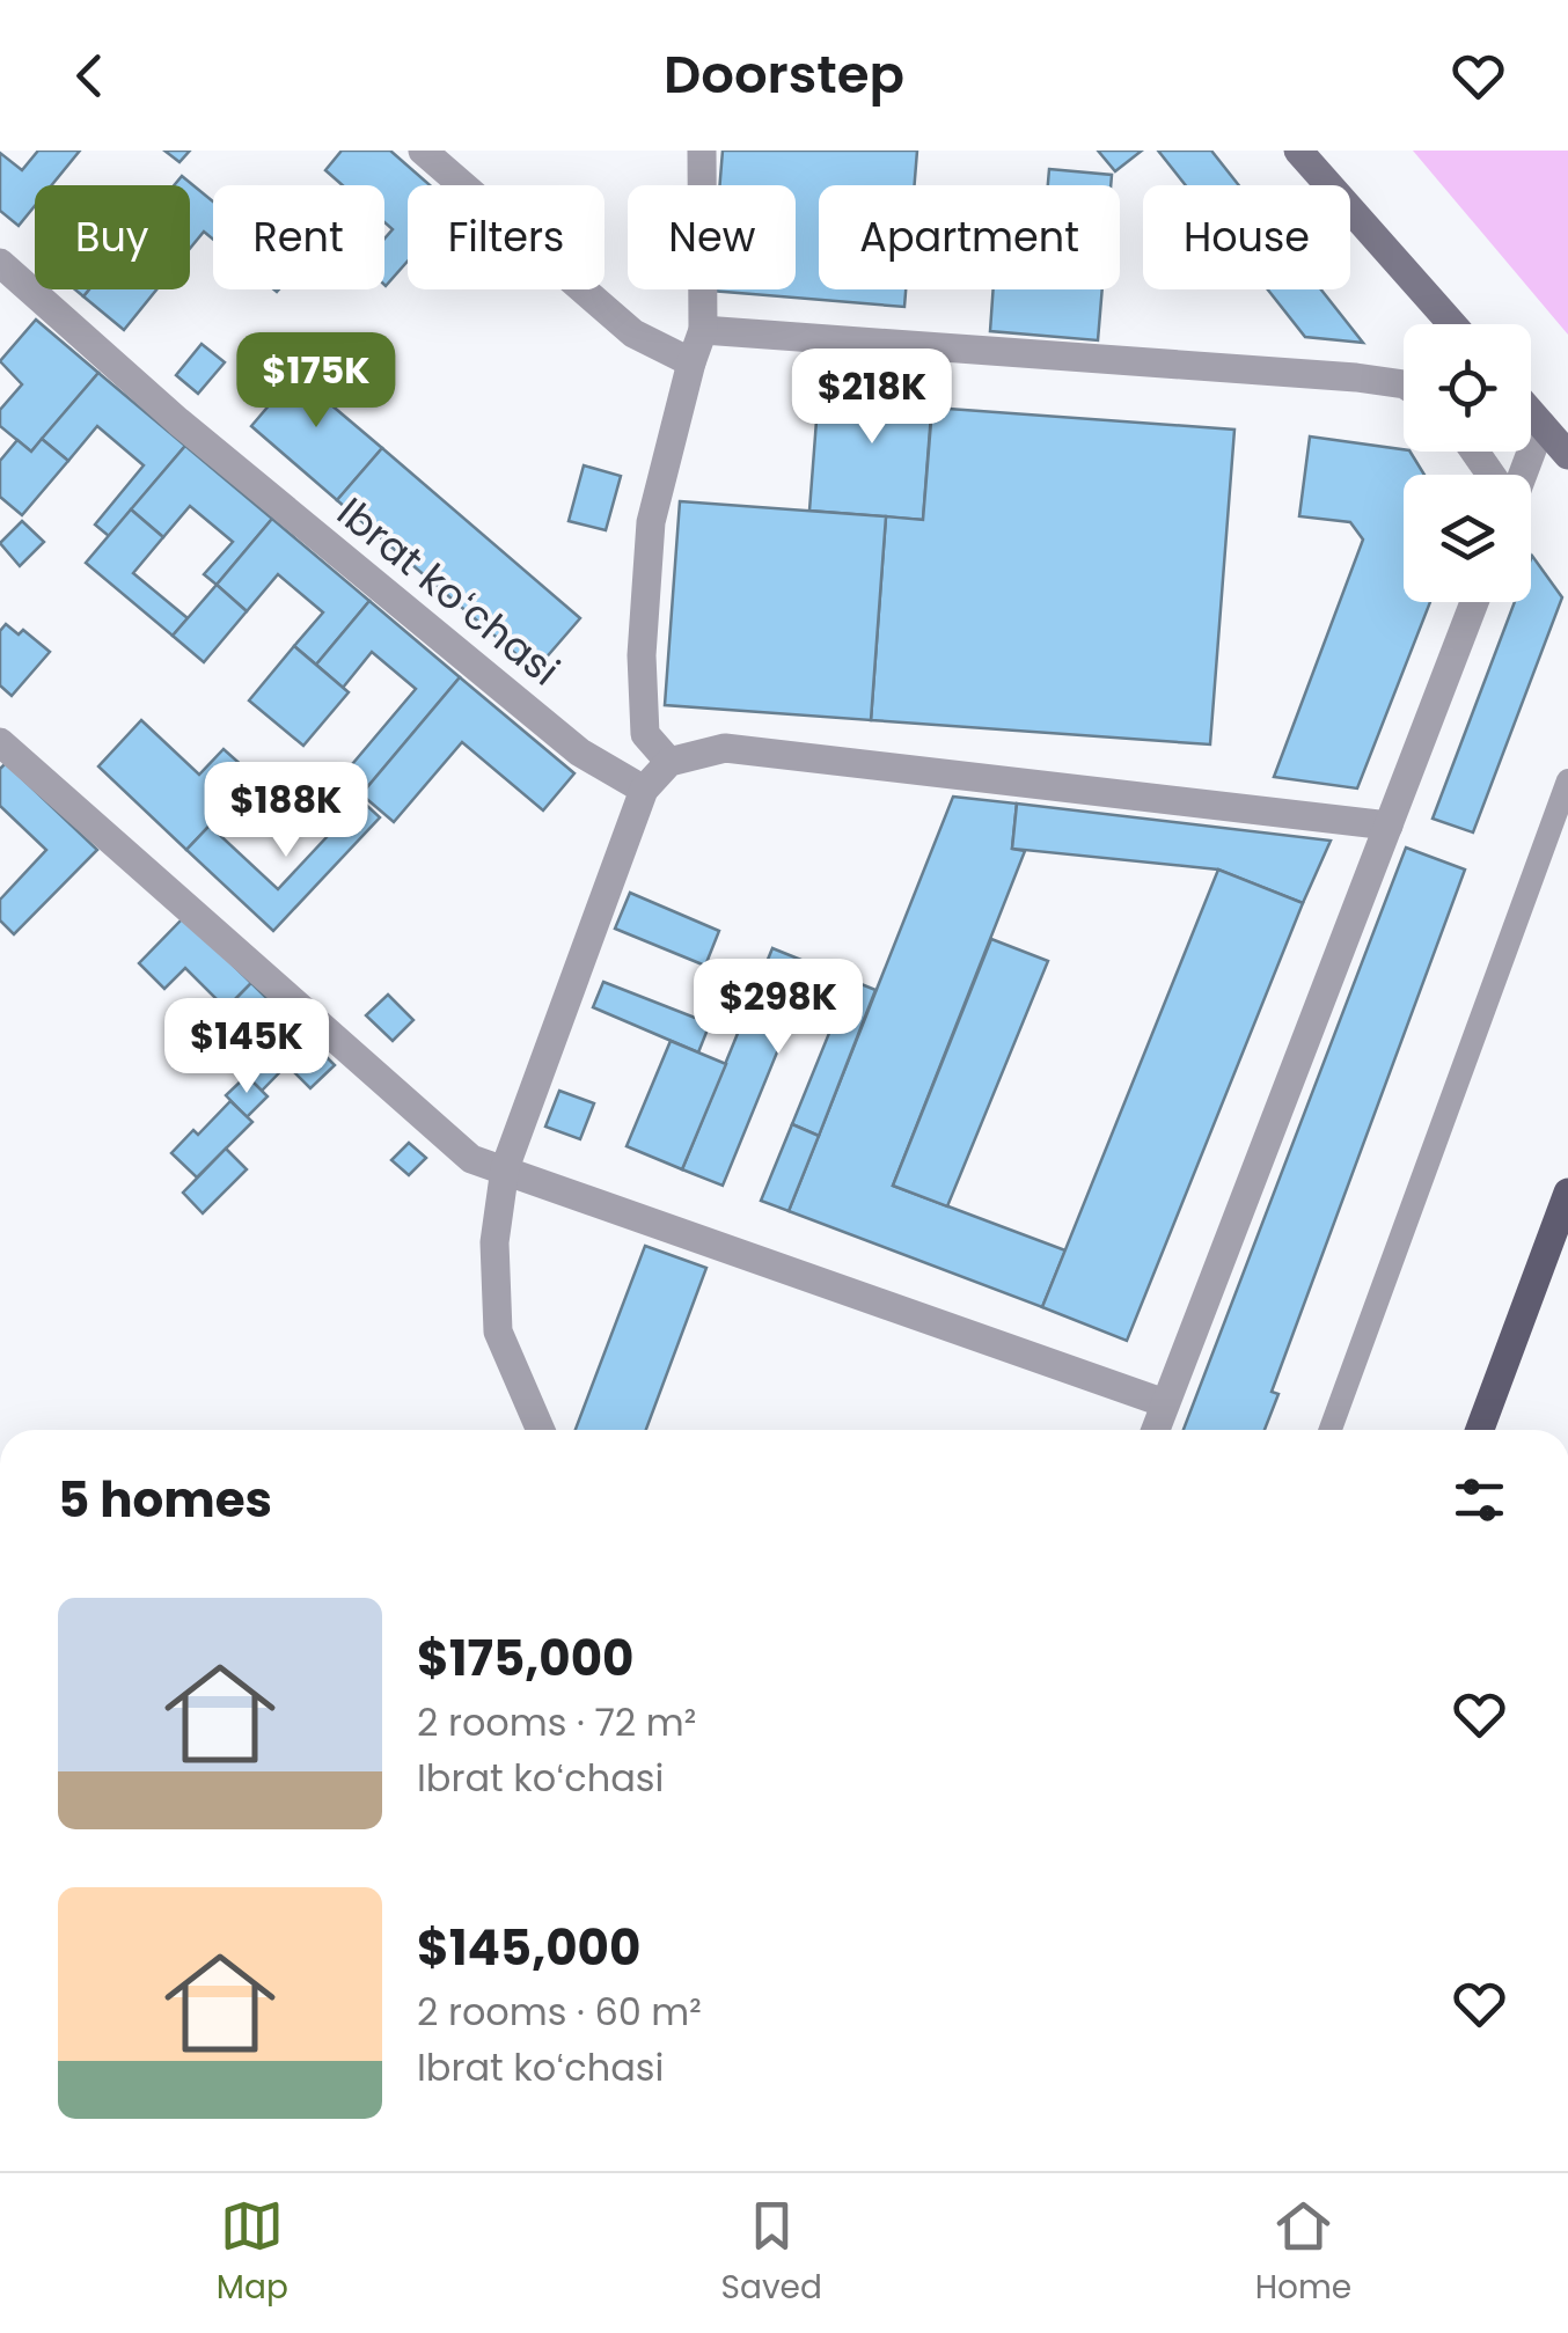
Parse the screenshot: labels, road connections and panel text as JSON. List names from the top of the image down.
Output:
{
  "streets": {
    "street": ["Ibrat koʻchasi"]
  },
  "page": {
    "header": "Doorstep",
    "chip": [
      "Buy",
      "Rent",
      "Filters",
      "New",
      "Apartment",
      "House"
    ],
    "price": [
      "$175K",
      "$218K",
      "$188K",
      "$298K",
      "$145K"
    ],
    "heading": "5 homes",
    "list": [
      {
        "name": "$175,000",
        "note": "2 rooms · 72 m² · Ibrat koʻchasi"
      },
      {
        "name": "$145,000",
        "note": "2 rooms · 60 m² · Ibrat koʻchasi"
      }
    ],
    "tabs": ["Map", "Saved", "Home"]
  }
}
